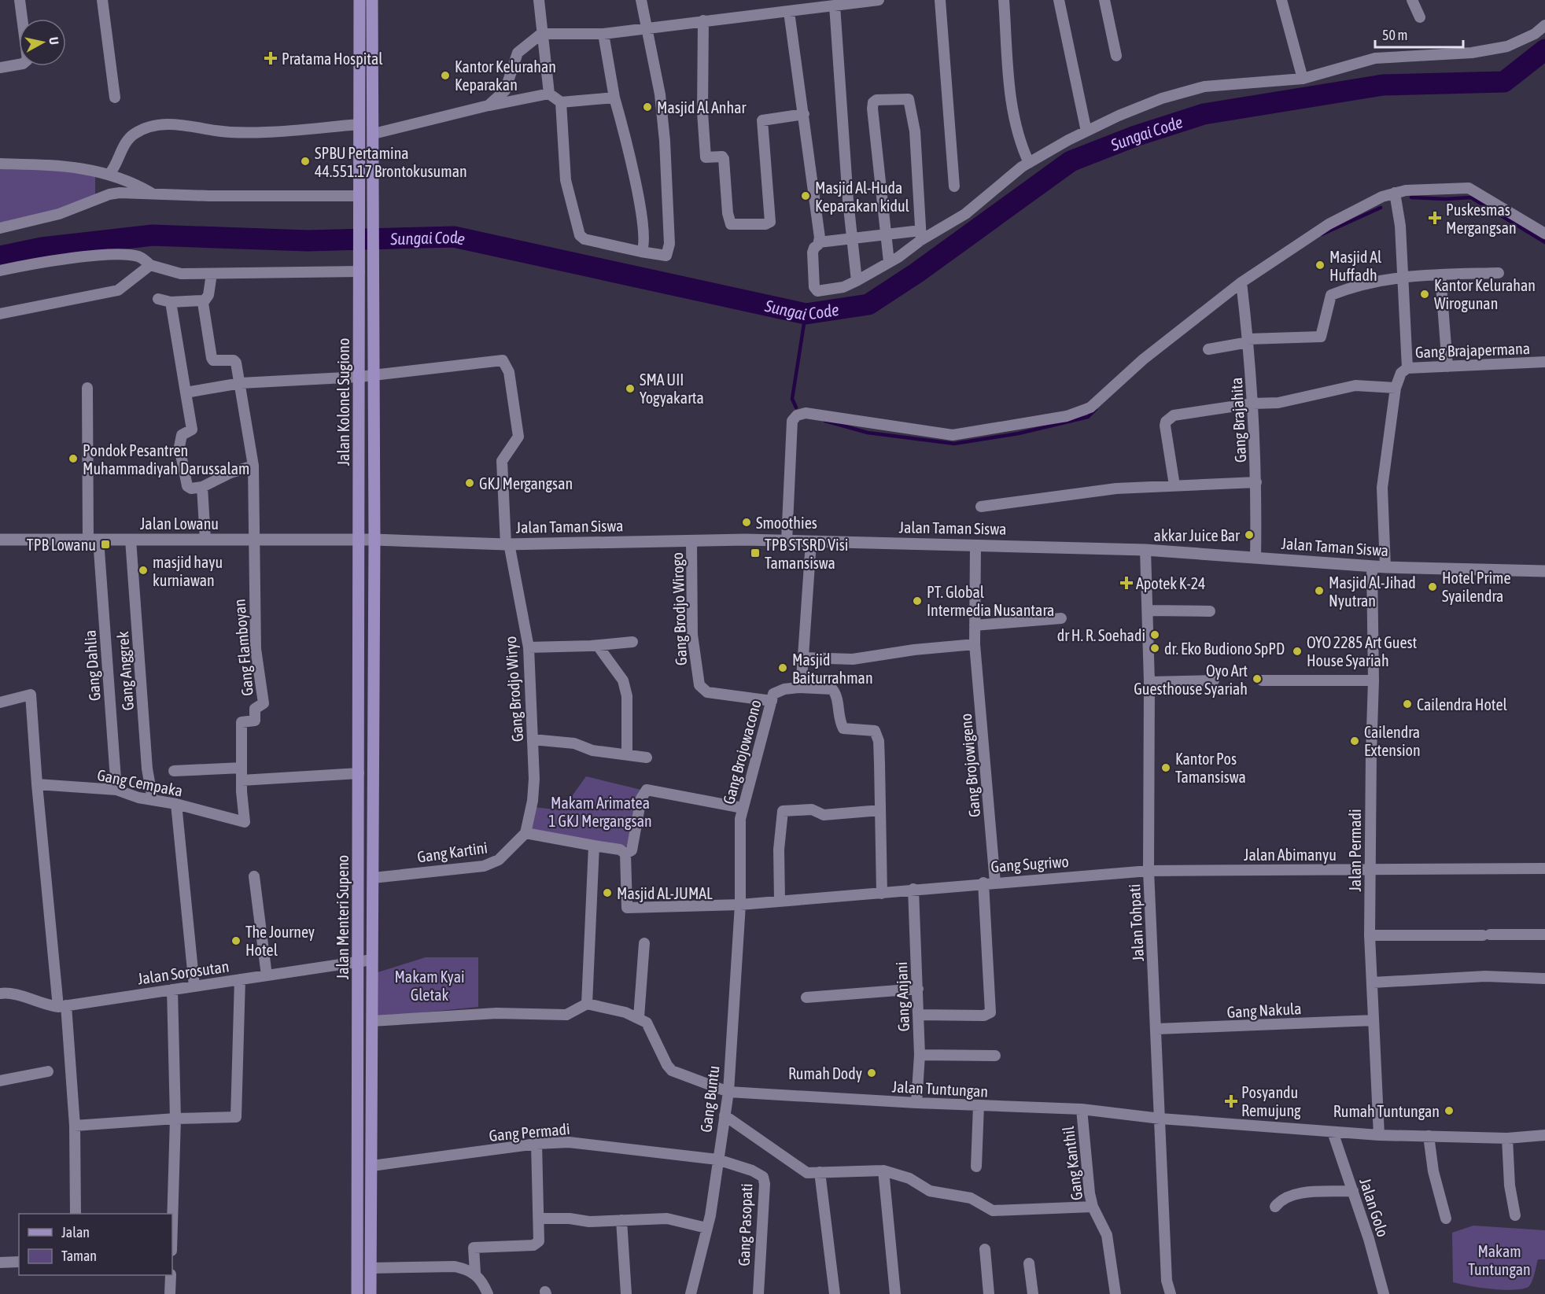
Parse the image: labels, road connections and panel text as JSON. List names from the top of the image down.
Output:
{
  "streets": {
    "main road": [
      "Jalan Kolonel Sugiono",
      "Jalan Lowanu",
      "Jalan Taman Siswa",
      "Jalan Menteri Supeno"
    ],
    "street": [
      "Gang Brajapermana",
      "Gang Brajahita",
      "Gang Brodjo Wirogo",
      "Gang Flamboyan",
      "Gang Dahlia",
      "Gang Anggrek",
      "Gang Brodjo Wiryo",
      "Gang Brojowacono",
      "Gang Brojowigeno",
      "Gang Cempaka",
      "Jalan Permadi",
      "Gang Kartini",
      "Jalan Abimanyu",
      "Gang Sugriwo",
      "Jalan Tohpati",
      "Jalan Sorosutan",
      "Gang Anjani",
      "Gang Nakula",
      "Jalan Tuntungan",
      "Gang Buntu",
      "Gang Permadi",
      "Gang Kanthil",
      "Jalan Golo",
      "Gang Pasopati"
    ]
  },
  "crossings": [
    ["Gang Brajapermana", "Jalan Taman Siswa"],
    ["Jalan Kolonel Sugiono", "Jalan Lowanu"],
    ["Jalan Kolonel Sugiono", "Jalan Taman Siswa"],
    ["Jalan Kolonel Sugiono", "Gang Brodjo Wiryo"],
    ["Jalan Kolonel Sugiono", "Jalan Menteri Supeno"],
    ["Gang Brajahita", "Jalan Taman Siswa"],
    ["Jalan Lowanu", "Jalan Taman Siswa"],
    ["Jalan Lowanu", "Gang Flamboyan"],
    ["Jalan Lowanu", "Gang Dahlia"],
    ["Jalan Lowanu", "Gang Anggrek"],
    ["Jalan Lowanu", "Jalan Menteri Supeno"],
    ["Jalan Taman Siswa", "Gang Brodjo Wirogo"],
    ["Jalan Taman Siswa", "Gang Brodjo Wiryo"],
    ["Jalan Taman Siswa", "Gang Brojowigeno"],
    ["Jalan Taman Siswa", "Jalan Permadi"],
    ["Jalan Taman Siswa", "Jalan Menteri Supeno"],
    ["Jalan Taman Siswa", "Jalan Tohpati"],
    ["Gang Brodjo Wirogo", "Gang Brojowacono"],
    ["Gang Flamboyan", "Gang Cempaka"],
    ["Gang Dahlia", "Gang Cempaka"],
    ["Gang Anggrek", "Gang Cempaka"],
    ["Gang Brodjo Wiryo", "Gang Kartini"],
    ["Gang Brojowacono", "Gang Sugriwo"],
    ["Gang Brojowacono", "Gang Buntu"],
    ["Gang Brojowigeno", "Gang Sugriwo"],
    ["Jalan Permadi", "Jalan Abimanyu"],
    ["Jalan Permadi", "Gang Nakula"],
    ["Jalan Permadi", "Jalan Tuntungan"],
    ["Gang Kartini", "Jalan Menteri Supeno"],
    ["Jalan Abimanyu", "Gang Sugriwo"],
    ["Jalan Abimanyu", "Jalan Tohpati"],
    ["Gang Sugriwo", "Jalan Tohpati"],
    ["Gang Sugriwo", "Gang Anjani"],
    ["Gang Sugriwo", "Gang Buntu"],
    ["Jalan Menteri Supeno", "Jalan Sorosutan"],
    ["Jalan Menteri Supeno", "Gang Permadi"],
    ["Jalan Tohpati", "Gang Nakula"],
    ["Jalan Tohpati", "Jalan Tuntungan"],
    ["Gang Anjani", "Jalan Tuntungan"],
    ["Jalan Tuntungan", "Gang Buntu"],
    ["Jalan Tuntungan", "Gang Kanthil"],
    ["Jalan Tuntungan", "Jalan Golo"],
    ["Gang Buntu", "Gang Permadi"],
    ["Gang Buntu", "Gang Pasopati"],
    ["Gang Permadi", "Gang Pasopati"]
  ],
  "water": ["Sungai Code"],
  "parks": ["Makam Arimatea 1 GKJ Mergangsan", "Makam Kyai Gletak", "Makam Tuntungan"],
  "places": {
    "health": [
      "Pratama Hospital",
      "Puskesmas Mergangsan",
      "Apotek K-24",
      "Posyandu Remujung"
    ],
    "other": [
      "Kantor Kelurahan Keparakan",
      "Masjid Al Anhar",
      "SPBU Pertamina 44.551.17 Brontokusuman",
      "Masjid Al-Huda Keparakan kidul",
      "Masjid Al Huffadh",
      "Kantor Kelurahan Wirogunan",
      "SMA UII Yogyakarta",
      "Pondok Pesantren Muhammadiyah Darussalam",
      "GKJ Mergangsan",
      "Smoothies",
      "akkar Juice Bar",
      "masjid hayu kurniawan",
      "Hotel Prime Syailendra",
      "Masjid Al-Jihad Nyutran",
      "PT. Global Intermedia Nusantara",
      "dr H. R. Soehadi",
      "dr. Eko Budiono SpPD",
      "OYO 2285 Art Guest House Syariah",
      "Masjid Baiturrahman",
      "Oyo Art Guesthouse Syariah",
      "Cailendra Hotel",
      "Cailendra Extension",
      "Kantor Pos Tamansiswa",
      "Masjid AL-JUMAL",
      "The Journey Hotel",
      "Rumah Dody",
      "Rumah Tuntungan"
    ],
    "transit": ["TPB Lowanu", "TPB STSRD Visi Tamansiswa"]
  },
  "legend": ["Jalan", "Taman"],
  "scale_bar": "50 m",
  "north": "right"
}
